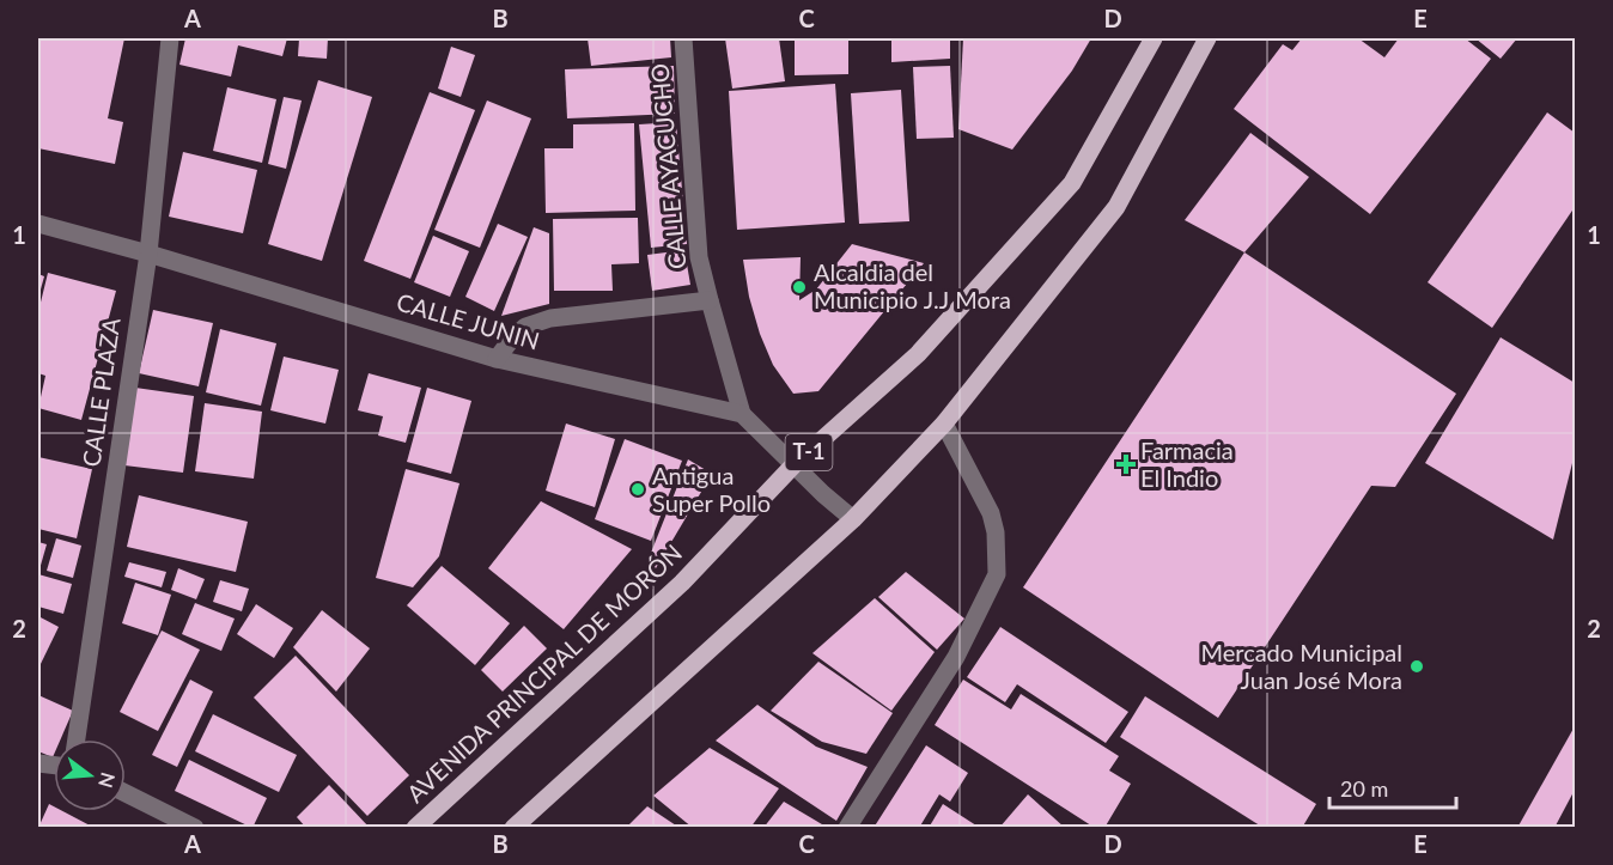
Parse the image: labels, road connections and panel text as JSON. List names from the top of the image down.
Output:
{
  "streets": {
    "main road": ["T-1", "AVENIDA PRINCIPAL DE MORÓN"],
    "street": ["CALLE AYACUCHO", "CALLE JUNIN", "CALLE PLAZA"]
  },
  "crossings": [
    ["CALLE AYACUCHO", "CALLE JUNIN"],
    ["CALLE JUNIN", "CALLE PLAZA"]
  ],
  "places": {
    "other": ["Alcaldia del Municipio J.J Mora", "Antigua Super Pollo", "Mercado Municipal Juan José Mora"],
    "health": ["Farmacia El Indio"]
  },
  "scale_bar": "20 m",
  "north": "right",
  "grid": {
    "columns": [
      "A",
      "B",
      "C",
      "D",
      "E"
    ],
    "rows": ["1", "2"]
  }
}
